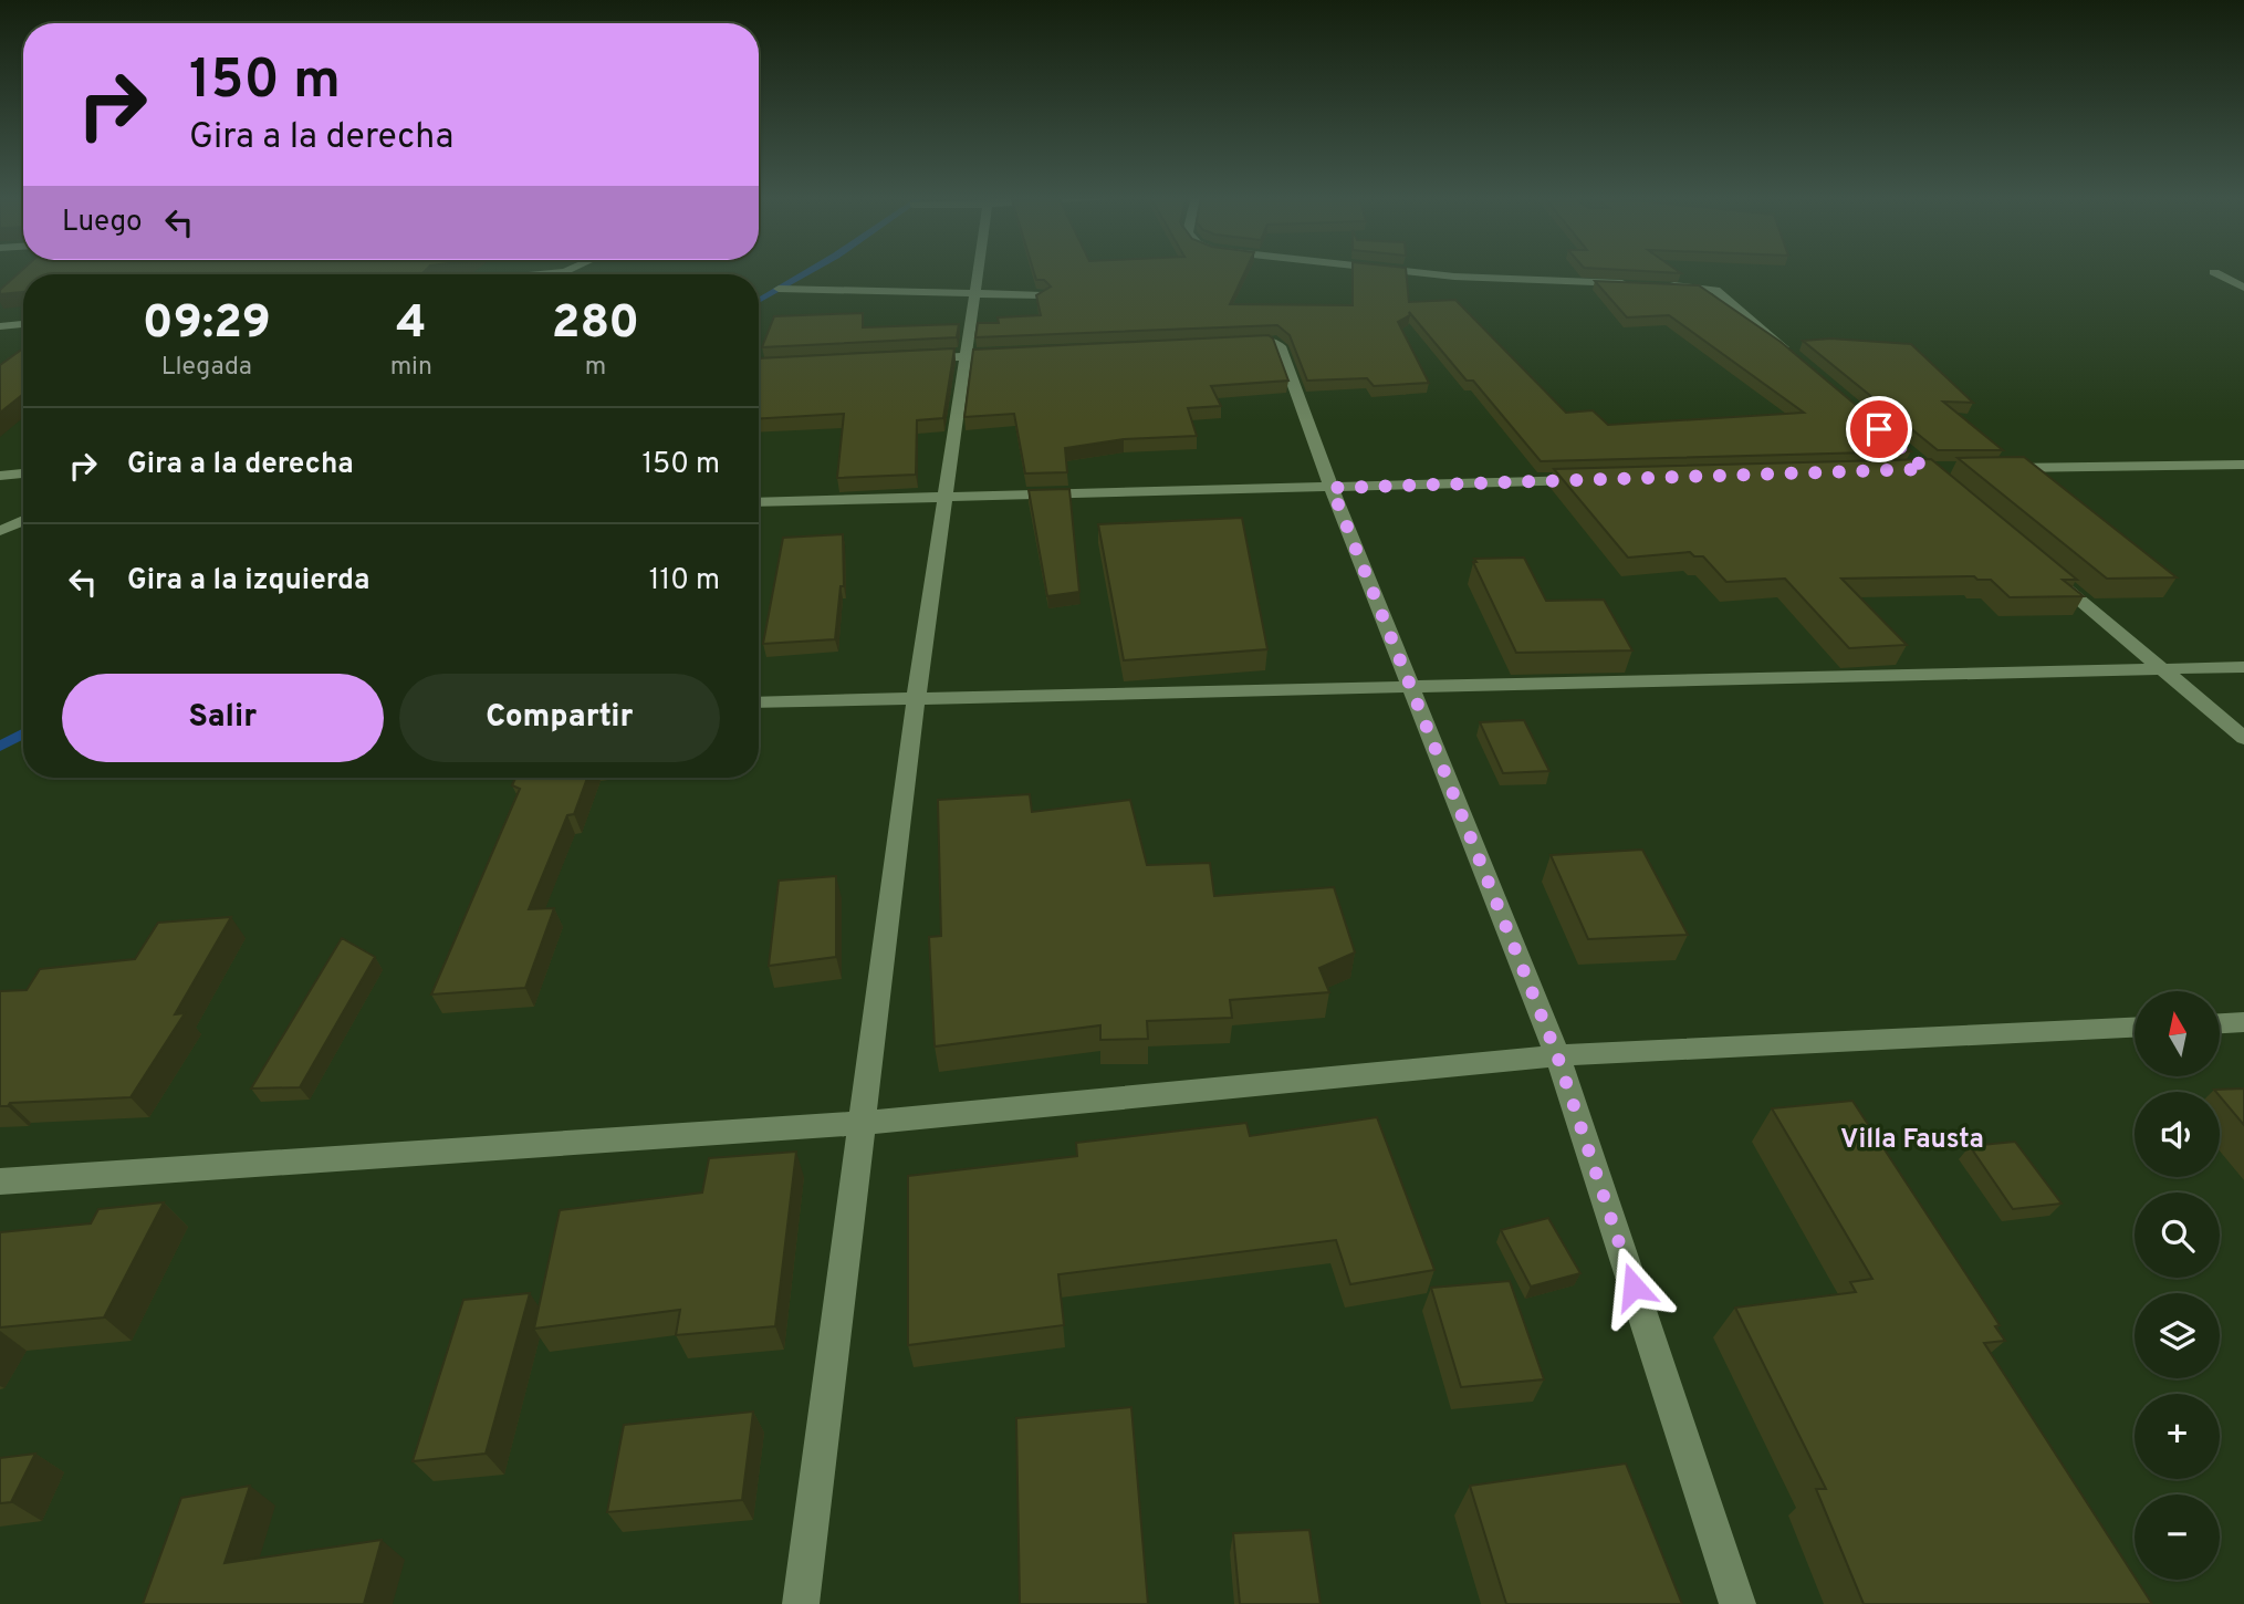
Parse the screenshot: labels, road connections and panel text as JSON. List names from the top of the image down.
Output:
{
  "districts": ["Villa Fausta"],
  "north": "top",
  "page": {
    "turn": ["150 m", "Gira a la derecha"],
    "then": "Luego",
    "eta": [
      "09:29",
      "Llegada",
      "4",
      "min",
      "280",
      "m"
    ],
    "list": [
      {
        "name": "Gira a la derecha",
        "value": "150 m"
      },
      {
        "name": "Gira a la izquierda",
        "value": "110 m"
      }
    ],
    "buttons": ["Salir", "Compartir"],
    "map_buttons": ["+", "−"]
  }
}
